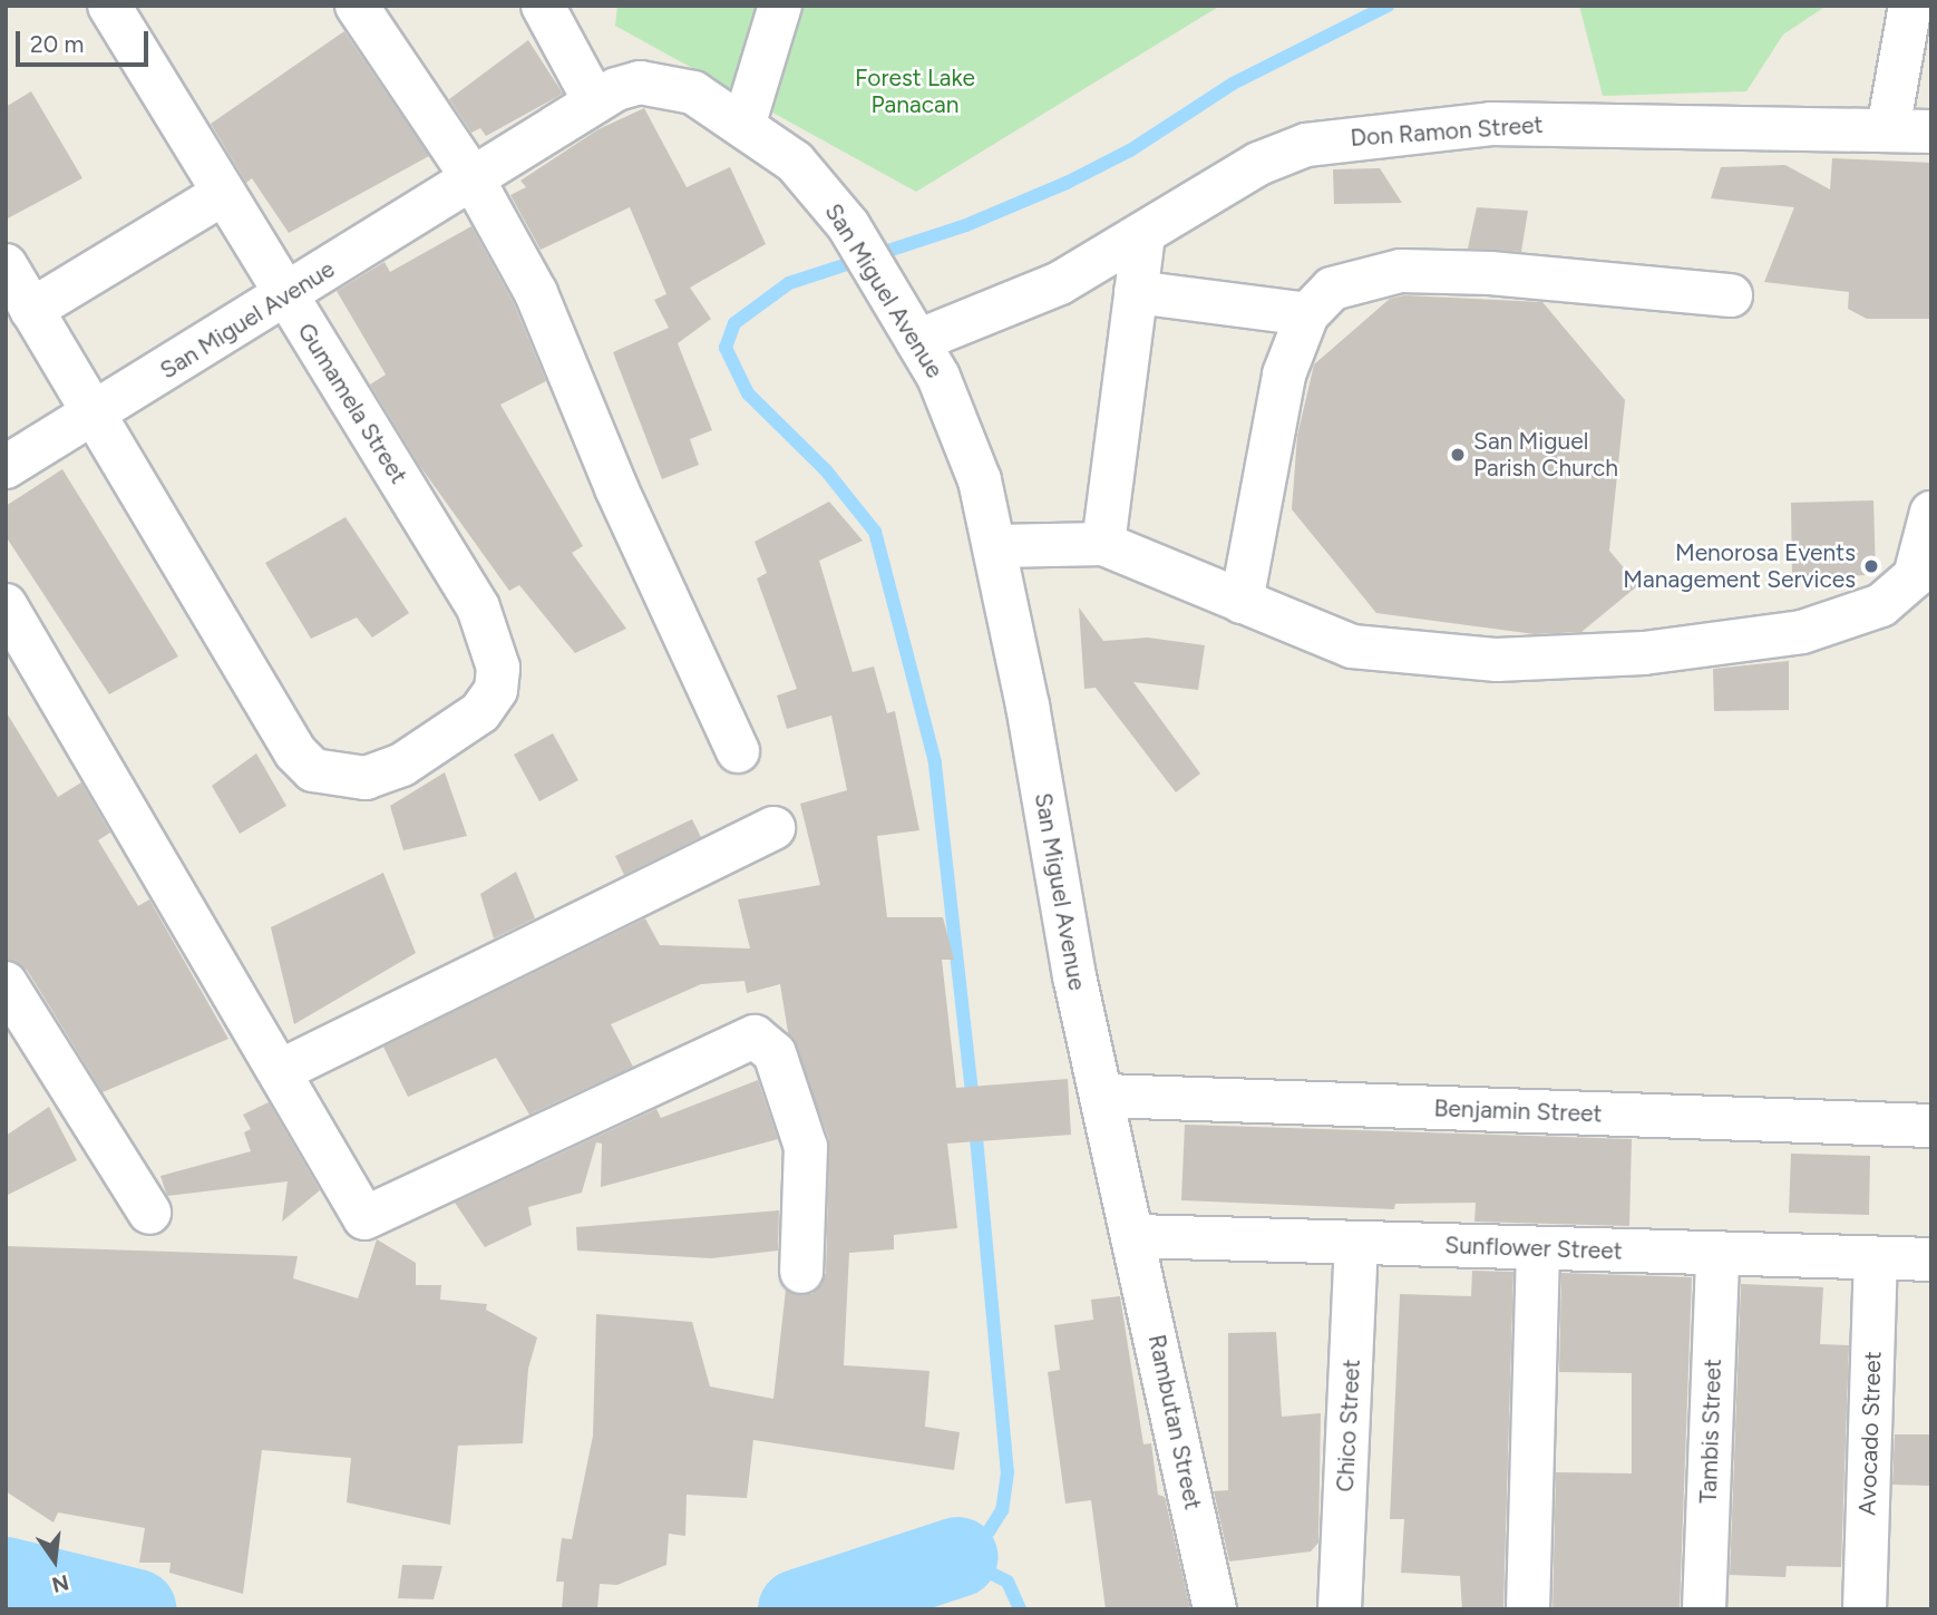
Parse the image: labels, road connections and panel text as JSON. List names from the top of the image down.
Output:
{
  "streets": {
    "street": [
      "Don Ramon Street",
      "San Miguel Avenue",
      "Gumamela Street",
      "Benjamin Street",
      "Sunflower Street",
      "Rambutan Street",
      "Chico Street",
      "Tambis Street",
      "Avocado Street"
    ]
  },
  "crossings": [
    ["Don Ramon Street", "San Miguel Avenue"],
    ["San Miguel Avenue", "Gumamela Street"],
    ["San Miguel Avenue", "Benjamin Street"],
    ["San Miguel Avenue", "Sunflower Street"],
    ["San Miguel Avenue", "Rambutan Street"],
    ["Sunflower Street", "Rambutan Street"],
    ["Sunflower Street", "Chico Street"],
    ["Sunflower Street", "Tambis Street"],
    ["Sunflower Street", "Avocado Street"]
  ],
  "parks": ["Forest Lake Panacan"],
  "places": ["San Miguel Parish Church", "Menorosa Events Management Services"],
  "scale_bar": "20 m",
  "north": "bottom"
}
